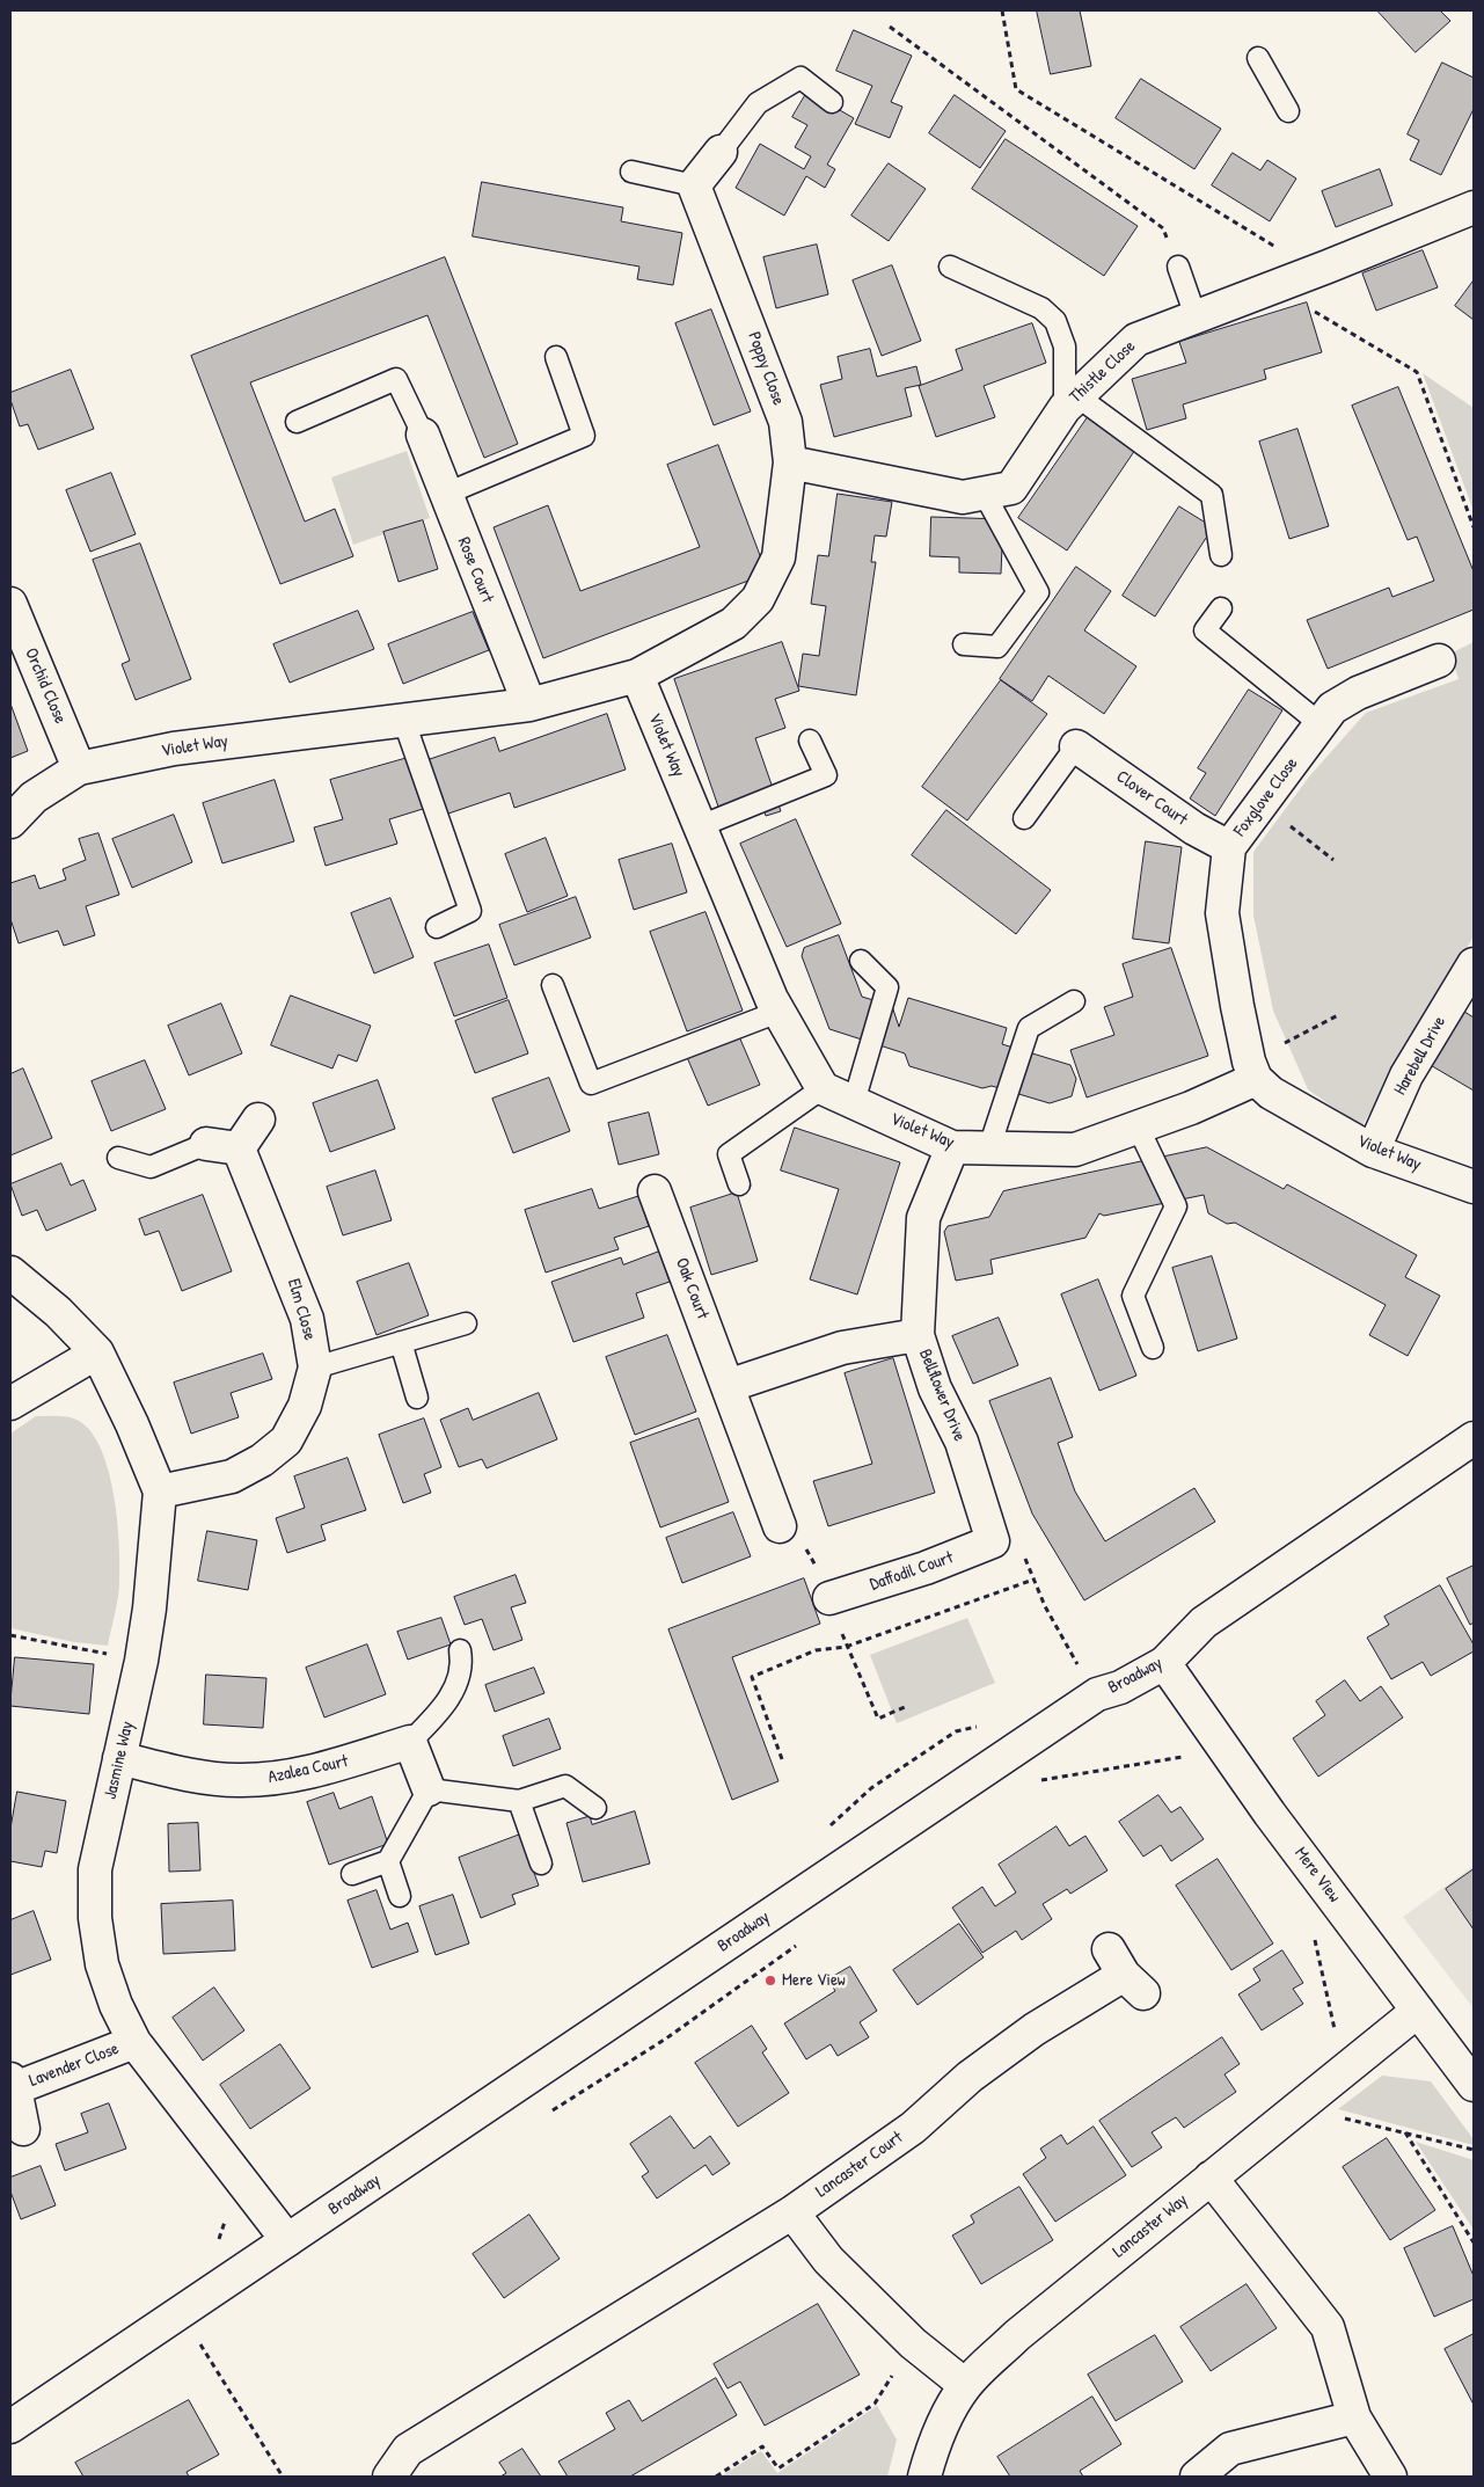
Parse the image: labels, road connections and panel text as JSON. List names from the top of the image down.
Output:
{
  "streets": {
    "street": [
      "Poppy Close",
      "Thistle Close",
      "Rose Court",
      "Orchid Close",
      "Violet Way",
      "Foxglove Close",
      "Clover Court",
      "Harebell Drive",
      "Oak Court",
      "Elm Close",
      "Bellflower Drive",
      "Daffodil Court",
      "Broadway",
      "Jasmine Way",
      "Azalea Court",
      "Mere View",
      "Lavender Close",
      "Lancaster Court",
      "Lancaster Way"
    ]
  },
  "crossings": [
    ["Poppy Close", "Thistle Close"],
    ["Poppy Close", "Violet Way"],
    ["Rose Court", "Violet Way"],
    ["Orchid Close", "Violet Way"],
    ["Violet Way", "Foxglove Close"],
    ["Violet Way", "Harebell Drive"],
    ["Violet Way", "Bellflower Drive"],
    ["Foxglove Close", "Clover Court"],
    ["Elm Close", "Jasmine Way"],
    ["Bellflower Drive", "Daffodil Court"],
    ["Broadway", "Jasmine Way"],
    ["Broadway", "Mere View"],
    ["Jasmine Way", "Azalea Court"],
    ["Jasmine Way", "Lavender Close"],
    ["Mere View", "Lancaster Way"]
  ],
  "places": ["Mere View"]
}
